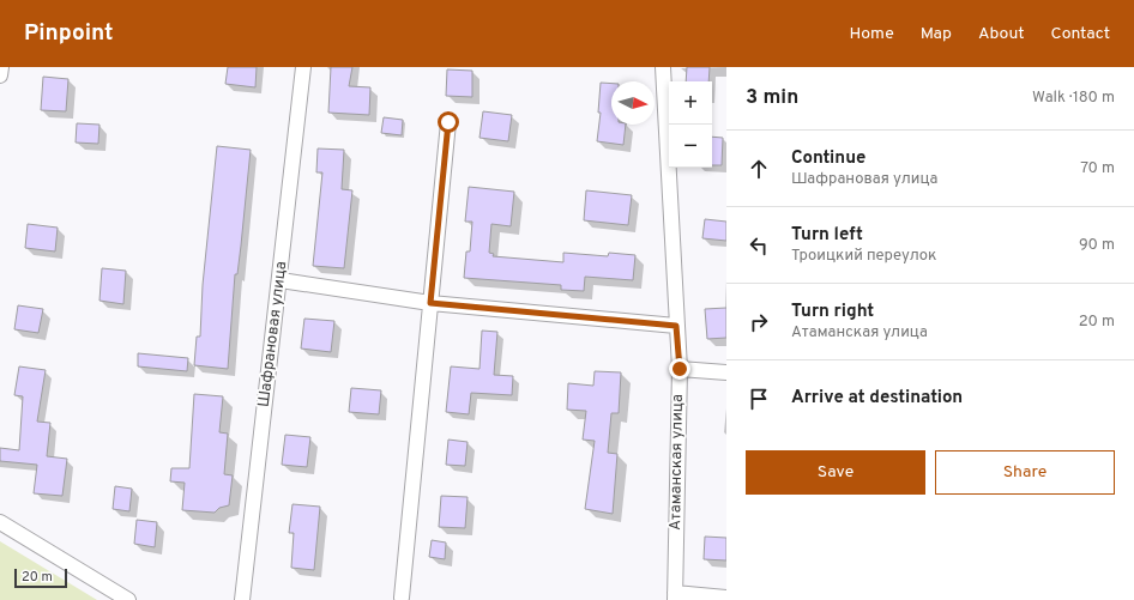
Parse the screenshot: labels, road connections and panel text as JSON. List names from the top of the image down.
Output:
{
  "streets": {
    "street": ["Шафрановая улица", "Атаманская улица"]
  },
  "scale_bar": "20 m",
  "north": "right",
  "page": {
    "header": "Pinpoint",
    "nav": [
      "Home",
      "Map",
      "About",
      "Contact"
    ],
    "heading": ["3 min", "Walk · 180 m"],
    "map_buttons": ["+", "−"],
    "list": [
      ["Continue", "Шафрановая улица", "70 m"],
      ["Turn left", "Троицкий переулок", "90 m"],
      ["Turn right", "Атаманская улица", "20 m"],
      "Arrive at destination"
    ],
    "buttons": ["Save", "Share"],
    "scale": "20 m"
  }
}
